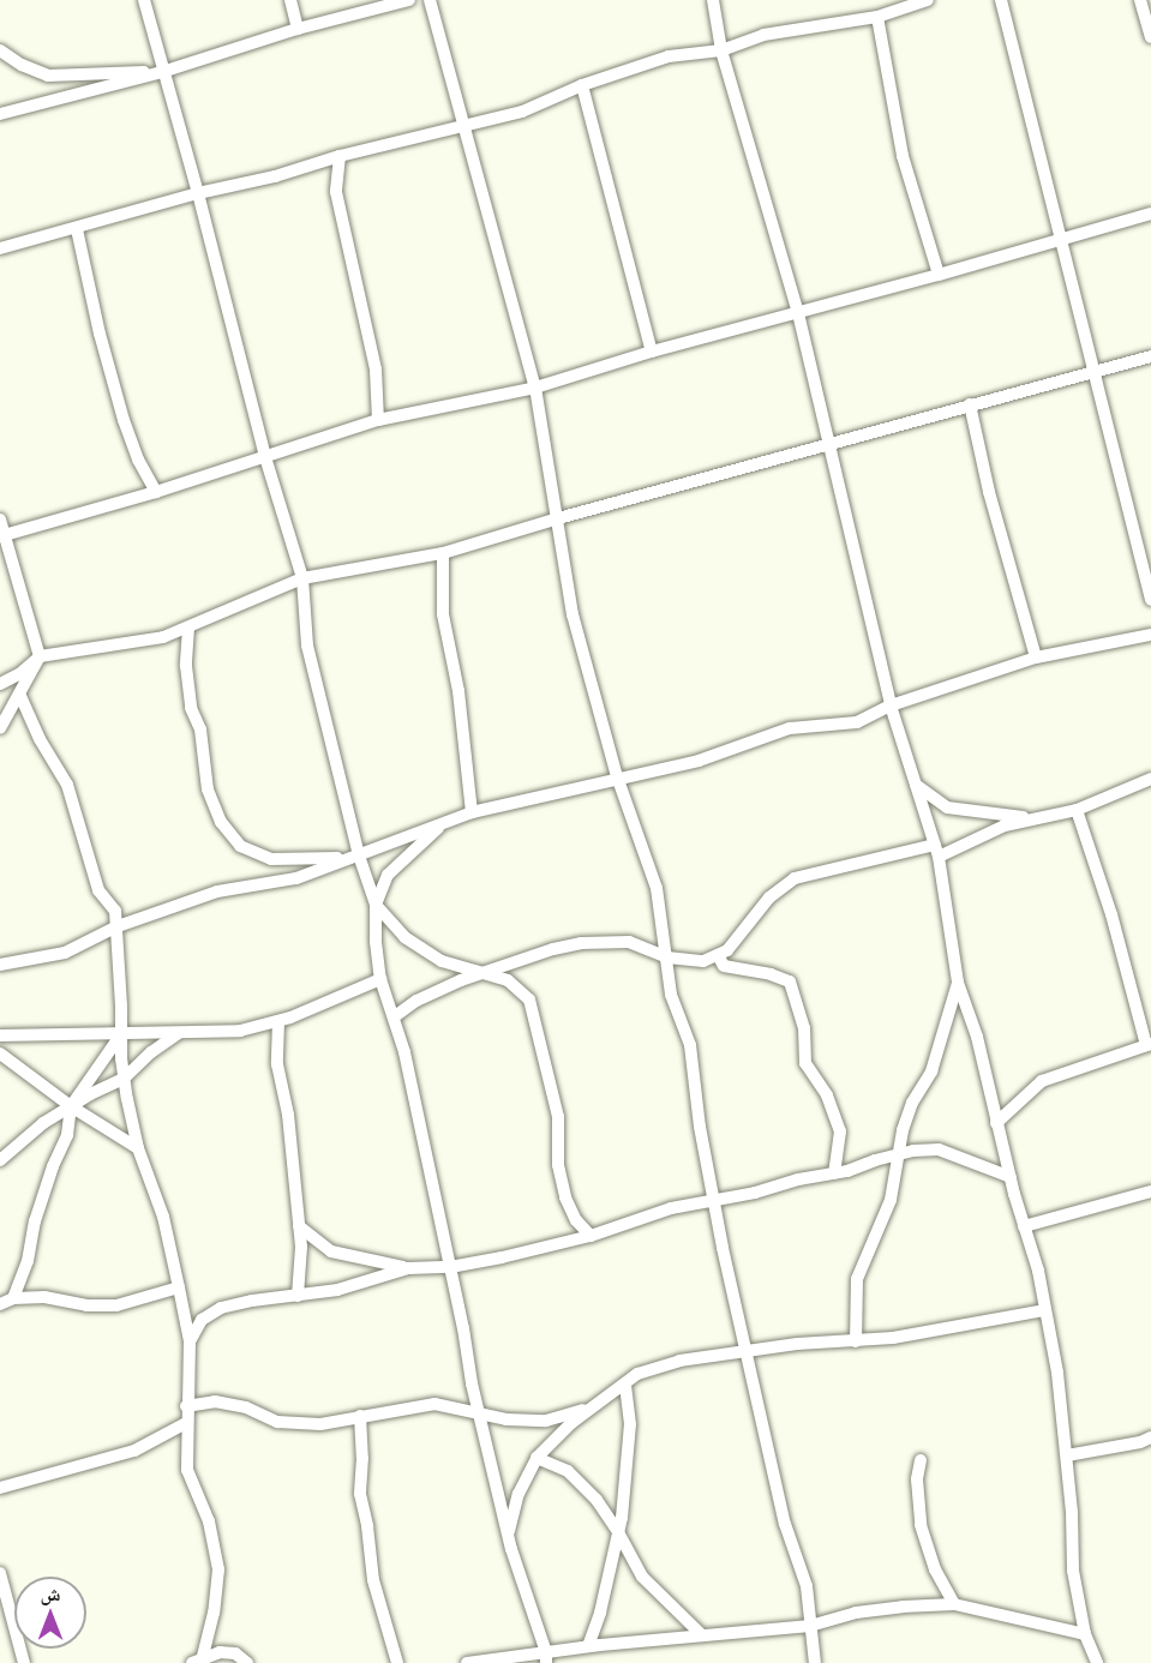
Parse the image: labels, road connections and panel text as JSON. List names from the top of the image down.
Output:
{
  "north": "top"
}
